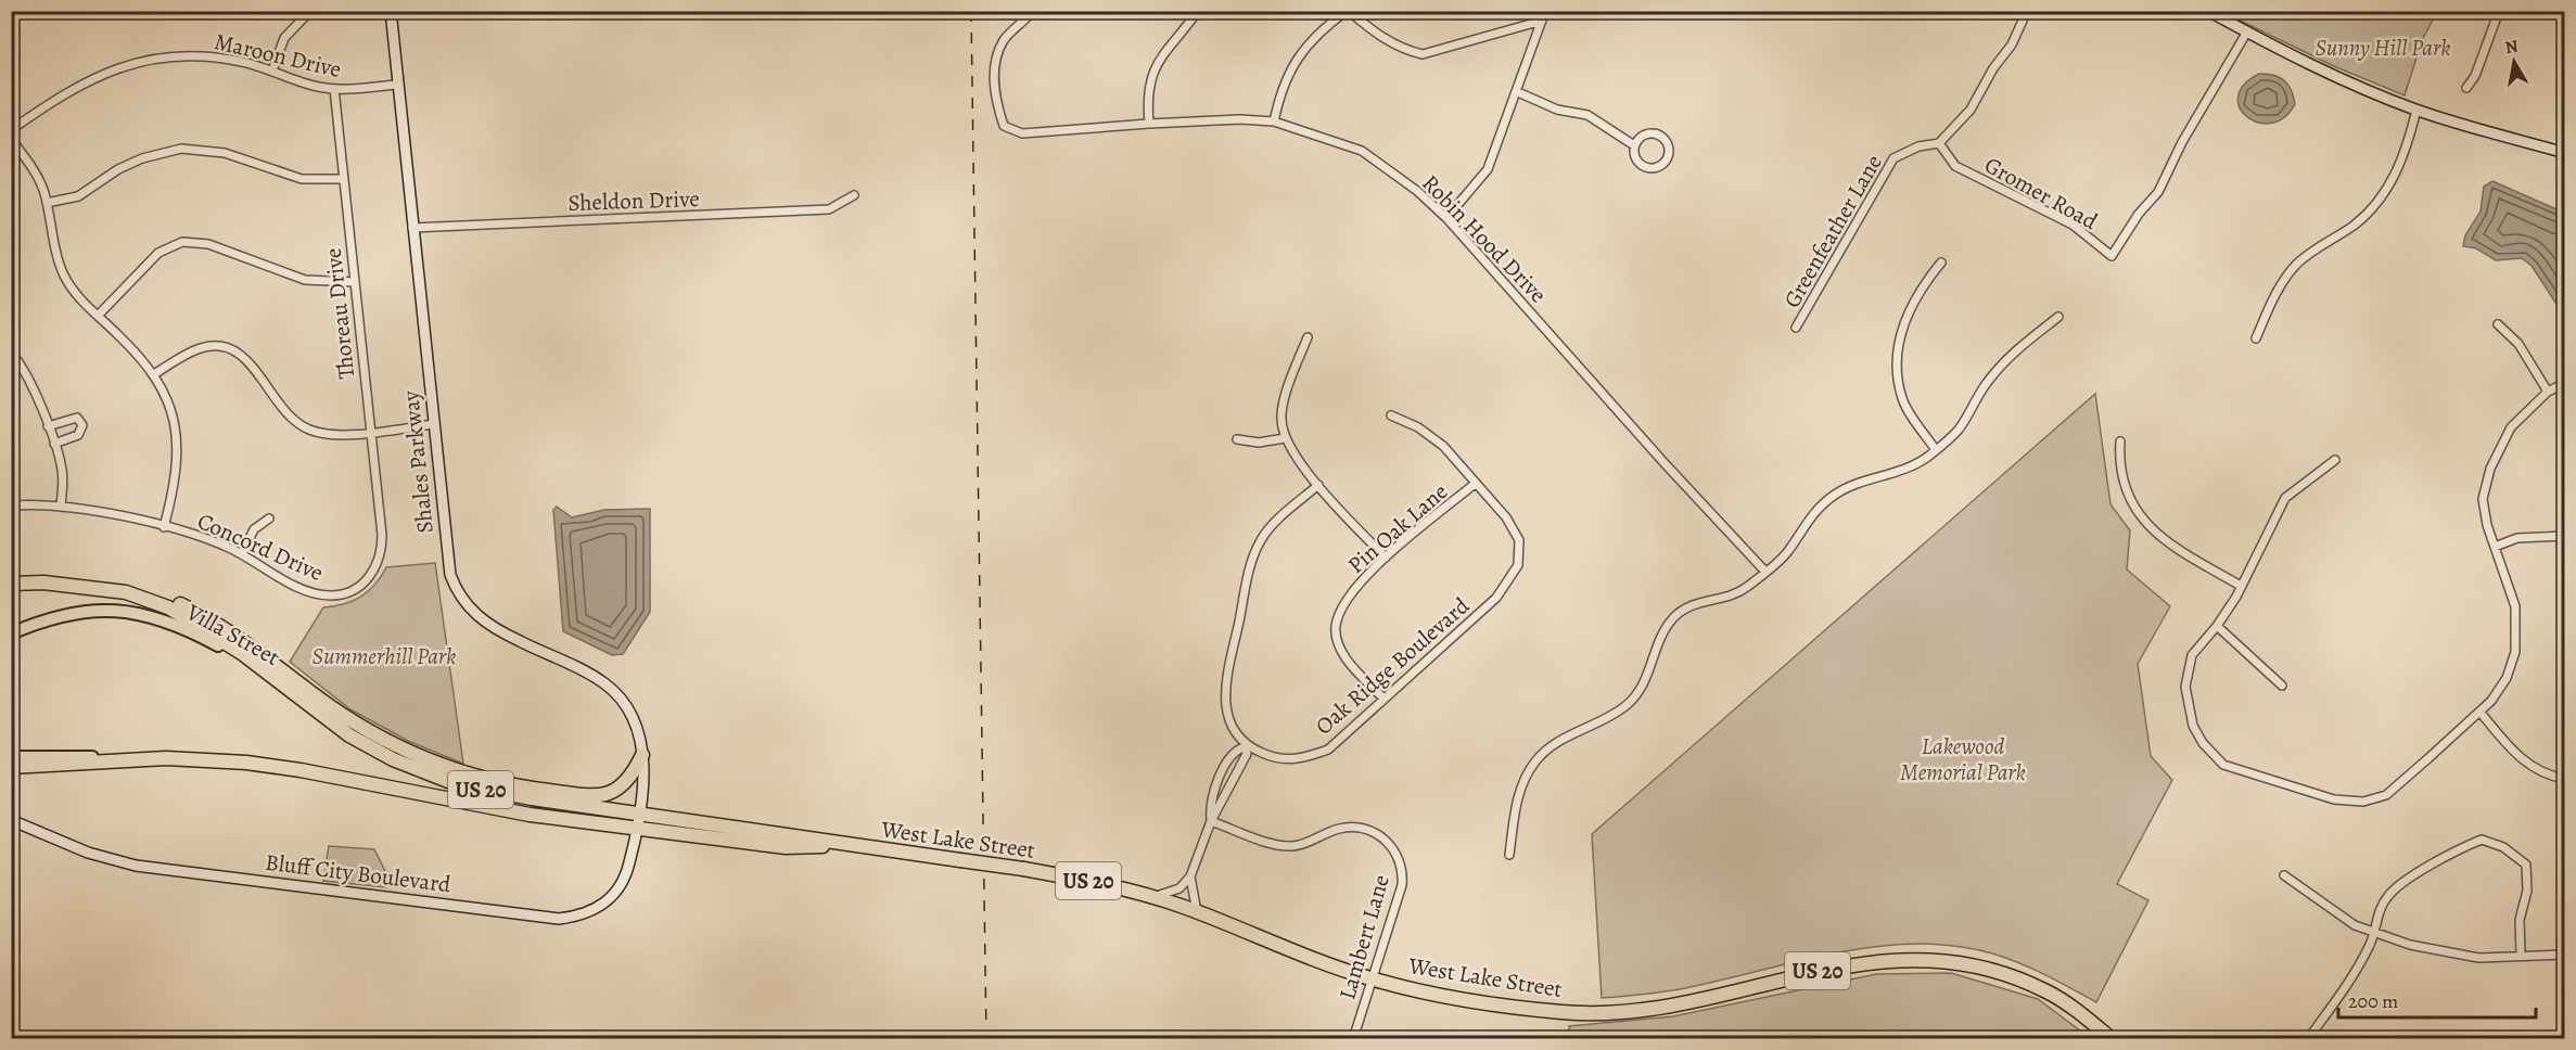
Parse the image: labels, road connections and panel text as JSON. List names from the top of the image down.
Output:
{
  "streets": {
    "highway": ["US 20", "West Lake Street"],
    "main road": ["Villa Street"],
    "street": [
      "Maroon Drive",
      "Gromer Road",
      "Sheldon Drive",
      "Greenfeather Lane",
      "Robin Hood Drive",
      "Thoreau Drive",
      "Shales Parkway",
      "Pin Oak Lane",
      "Concord Drive",
      "Oak Ridge Boulevard",
      "Bluff City Boulevard",
      "Lambert Lane"
    ]
  },
  "crossings": [
    ["Maroon Drive", "Thoreau Drive"],
    ["Maroon Drive", "Shales Parkway"],
    ["Gromer Road", "Greenfeather Lane"],
    ["Sheldon Drive", "Shales Parkway"],
    ["Thoreau Drive", "Concord Drive"],
    ["Shales Parkway", "US 20"],
    ["Shales Parkway", "West Lake Street"],
    ["Shales Parkway", "Bluff City Boulevard"],
    ["Pin Oak Lane", "Oak Ridge Boulevard"],
    ["Villa Street", "US 20"],
    ["US 20", "West Lake Street"],
    ["US 20", "Bluff City Boulevard"],
    ["West Lake Street", "Bluff City Boulevard"],
    ["West Lake Street", "Lambert Lane"]
  ],
  "parks": ["Sunny Hill Park", "Summerhill Park", "Lakewood Memorial Park"],
  "scale_bar": "200 m",
  "north": "top"
}
